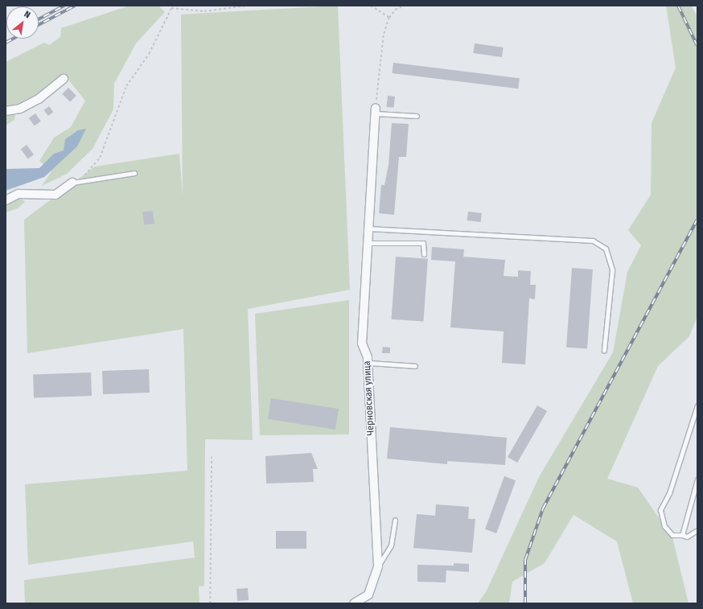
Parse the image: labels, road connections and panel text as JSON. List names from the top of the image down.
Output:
{
  "streets": {
    "street": ["Черновская улица"]
  },
  "north": "top right"
}
